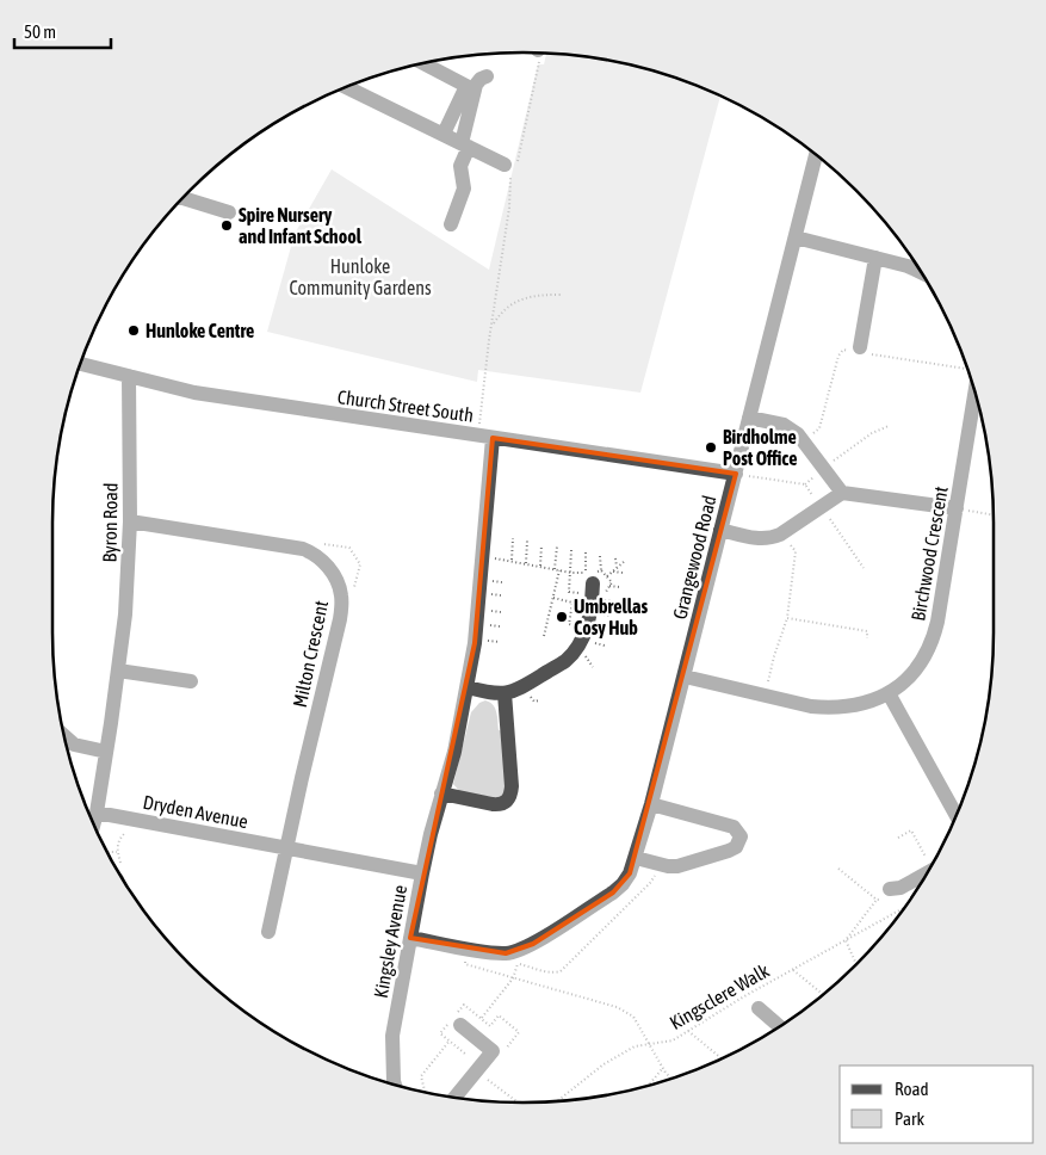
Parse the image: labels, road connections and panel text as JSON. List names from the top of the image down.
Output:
{
  "streets": {
    "street": [
      "Church Street South",
      "Byron Road",
      "Birchwood Crescent",
      "Grangewood Road",
      "Milton Crescent",
      "Dryden Avenue",
      "Kingsley Avenue"
    ],
    "path": ["Kingsclere Walk"]
  },
  "crossings": [
    ["Church Street South", "Byron Road"],
    ["Church Street South", "Grangewood Road"],
    ["Church Street South", "Kingsley Avenue"],
    ["Byron Road", "Milton Crescent"],
    ["Byron Road", "Dryden Avenue"],
    ["Birchwood Crescent", "Grangewood Road"],
    ["Grangewood Road", "Kingsley Avenue"],
    ["Milton Crescent", "Dryden Avenue"],
    ["Dryden Avenue", "Kingsley Avenue"]
  ],
  "parks": ["Hunloke Community Gardens"],
  "places": [
    "Spire Nursery and Infant School",
    "Hunloke Centre",
    "Birdholme Post Office",
    "Umbrellas Cosy Hub"
  ],
  "legend": ["Road", "Park"],
  "scale_bar": "50 m"
}
